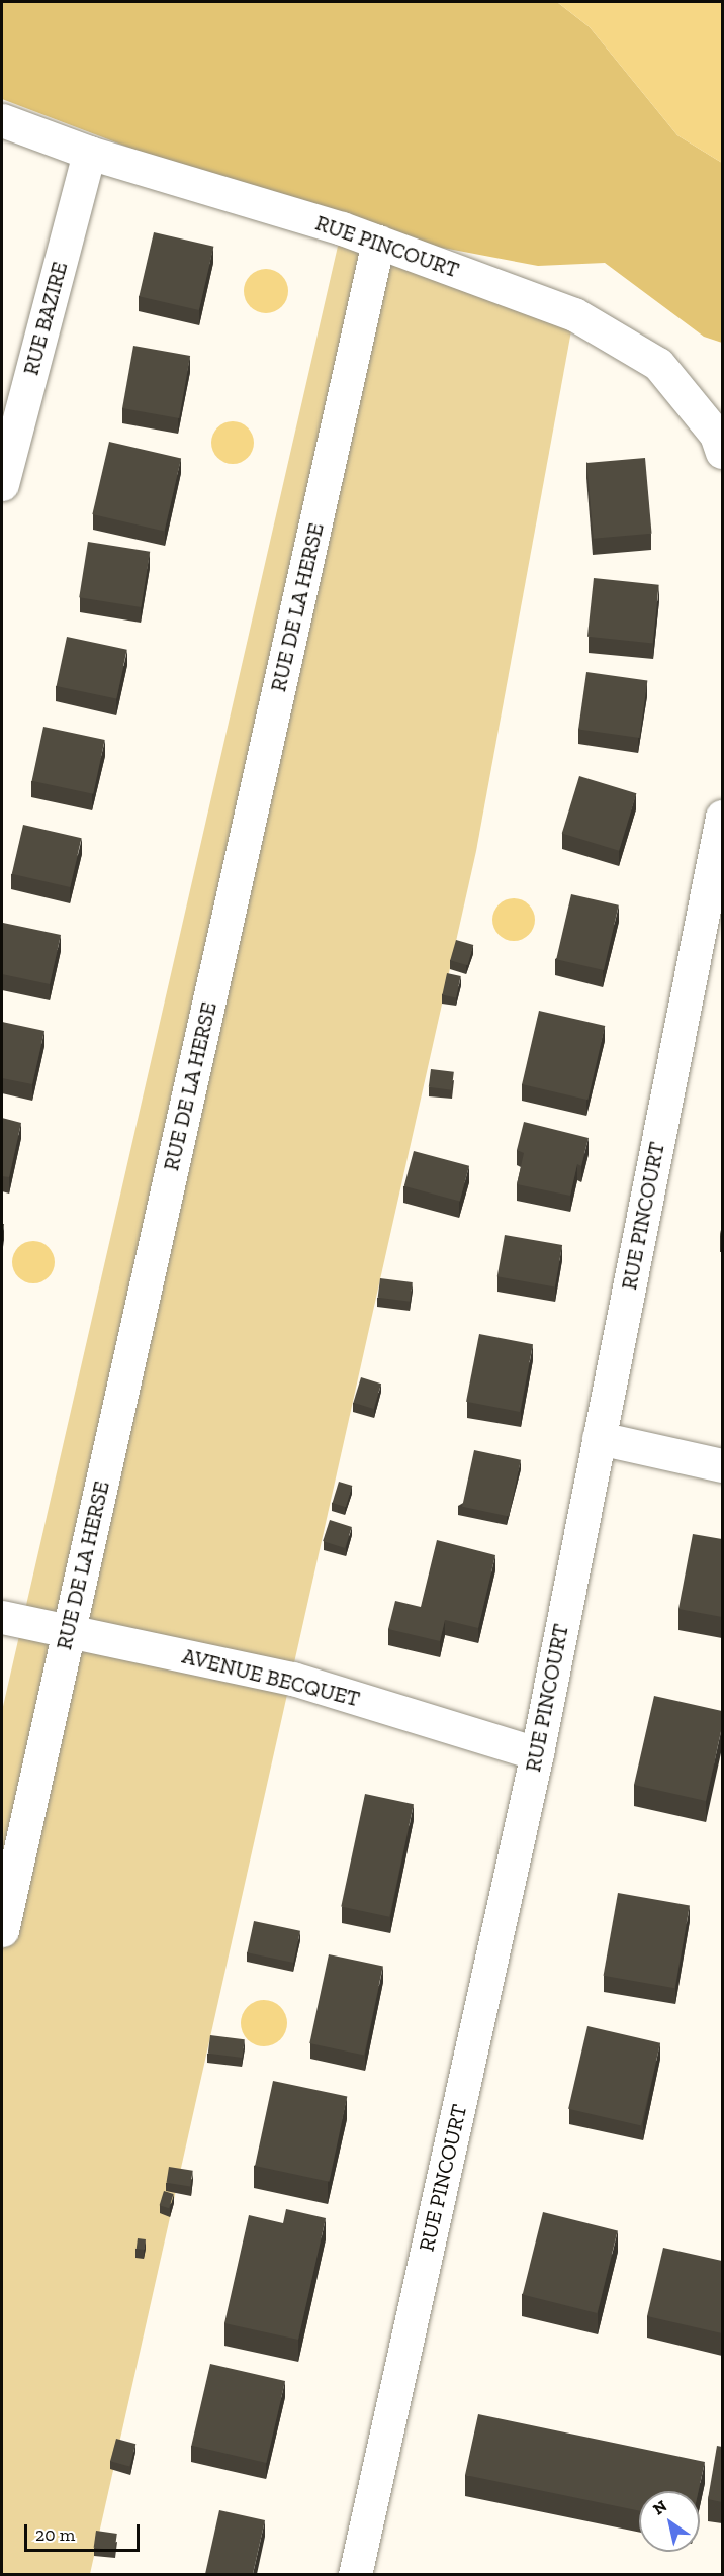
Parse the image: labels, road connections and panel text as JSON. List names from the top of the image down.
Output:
{
  "streets": {
    "street": [
      "RUE PINCOURT",
      "RUE BAZIRE",
      "RUE DE LA HERSE",
      "AVENUE BECQUET"
    ]
  },
  "crossings": [
    ["RUE PINCOURT", "RUE BAZIRE"],
    ["RUE PINCOURT", "RUE DE LA HERSE"],
    ["RUE PINCOURT", "AVENUE BECQUET"],
    ["RUE DE LA HERSE", "AVENUE BECQUET"]
  ],
  "scale_bar": "20 m",
  "north": "top left"
}
